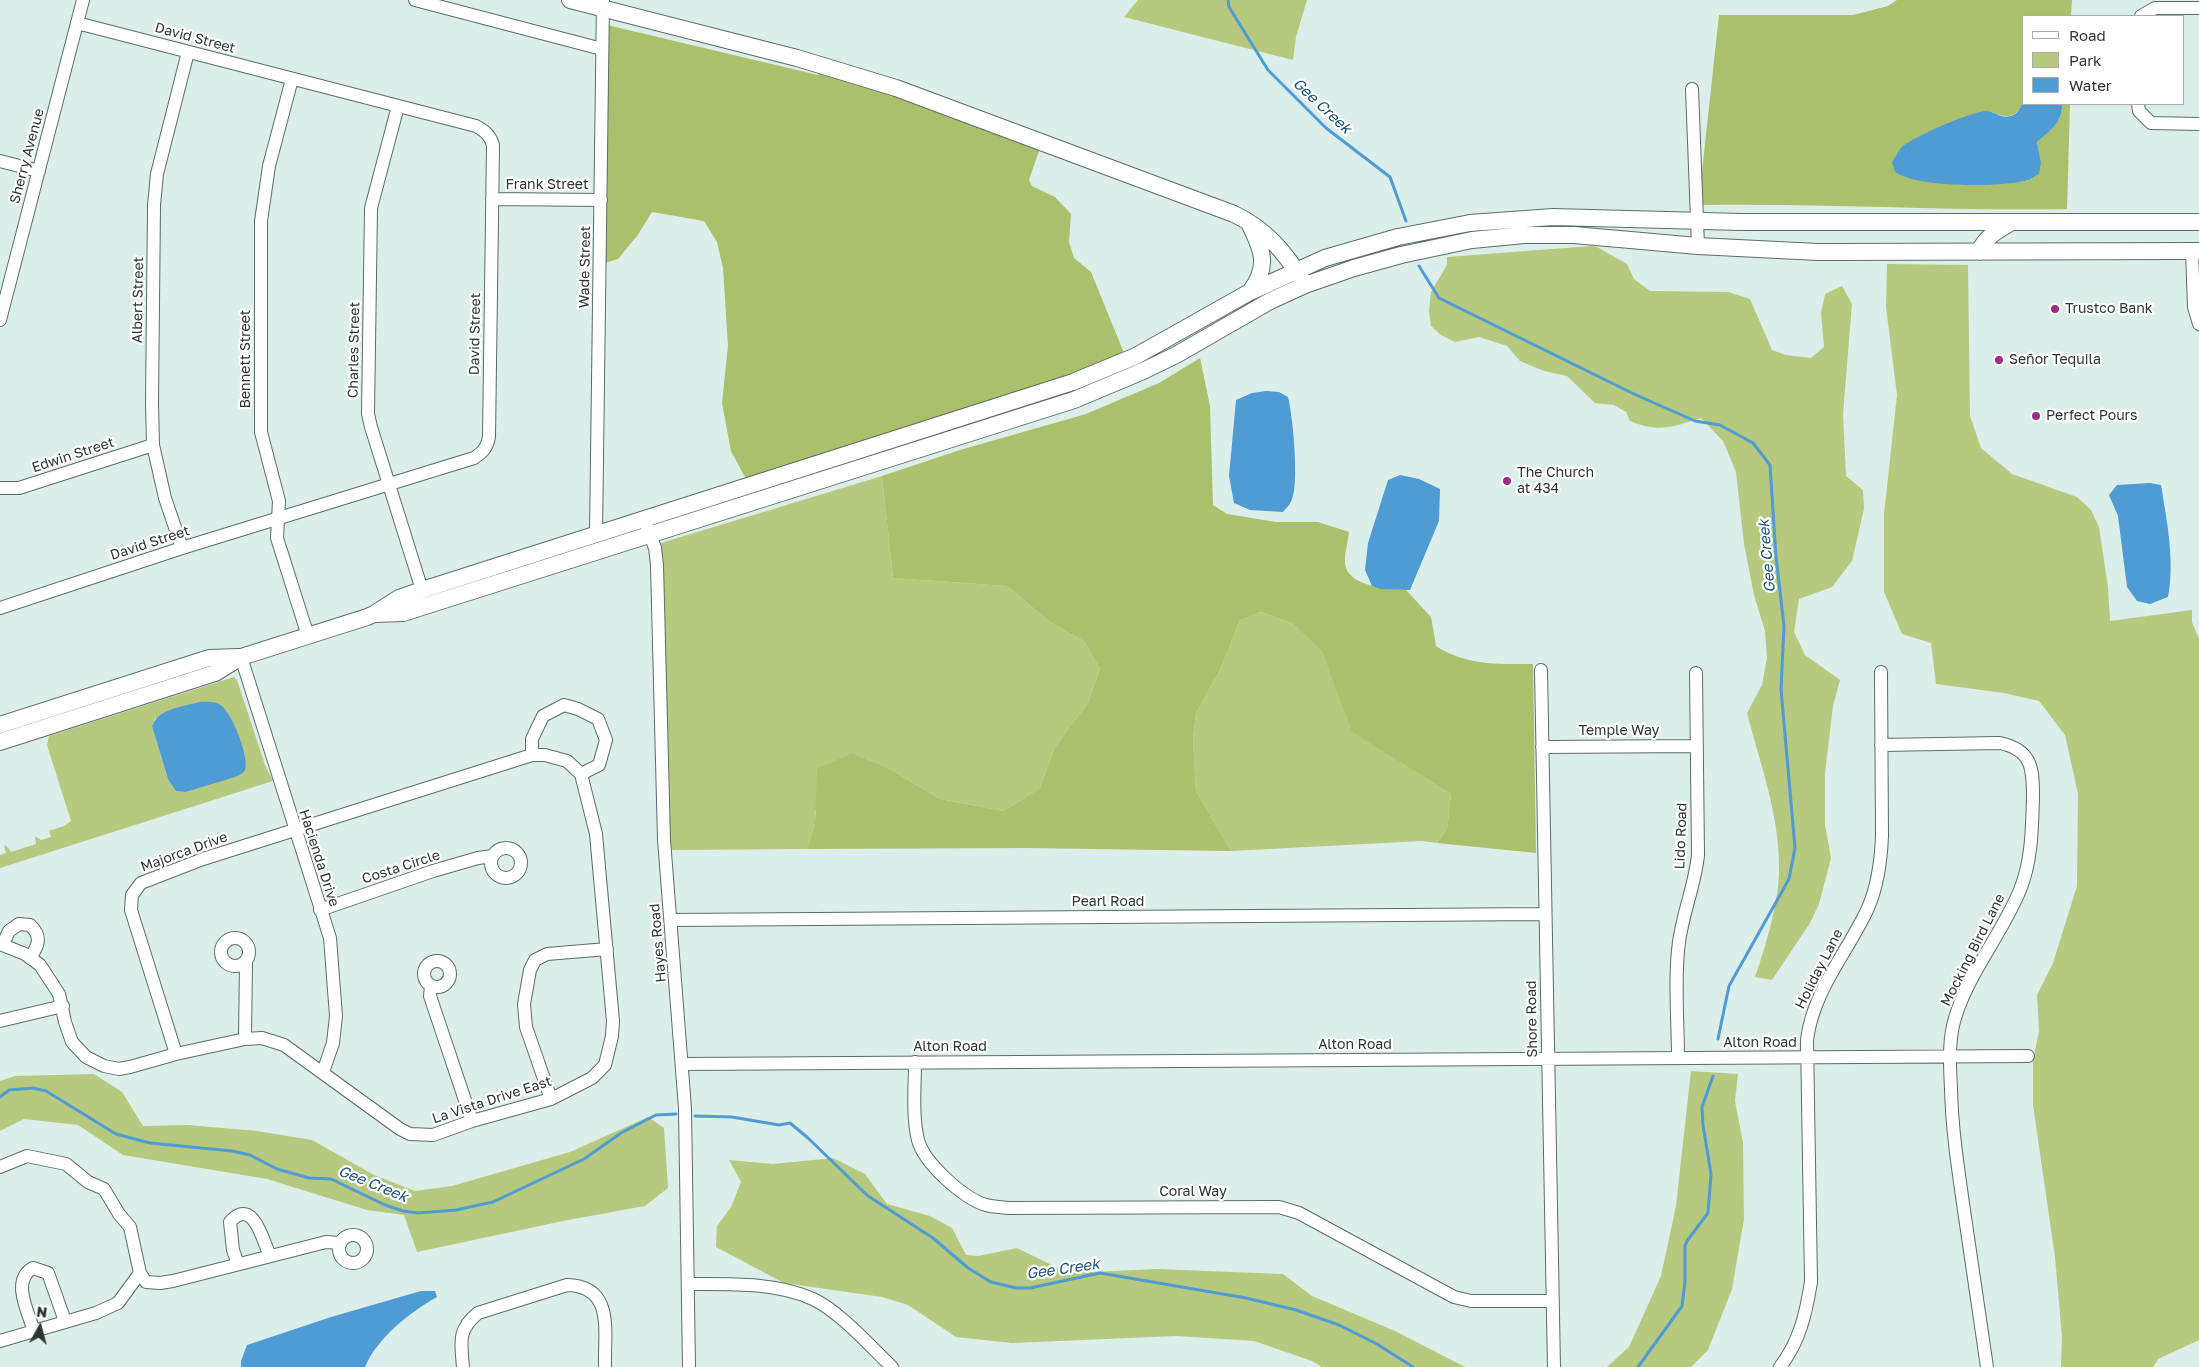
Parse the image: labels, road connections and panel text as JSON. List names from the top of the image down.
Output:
{
  "streets": {
    "street": [
      "David Street",
      "Sherry Avenue",
      "Frank Street",
      "Wade Street",
      "Albert Street",
      "Charles Street",
      "Bennett Street",
      "Edwin Street",
      "Temple Way",
      "Lido Road",
      "Majorca Drive",
      "Hacienda Drive",
      "Costa Circle",
      "Pearl Road",
      "Hayes Road",
      "Mocking Bird Lane",
      "Holiday Lane",
      "Shore Road",
      "Alton Road",
      "La Vista Drive East",
      "Coral Way"
    ]
  },
  "crossings": [
    ["David Street", "Sherry Avenue"],
    ["David Street", "Frank Street"],
    ["David Street", "Albert Street"],
    ["David Street", "Charles Street"],
    ["David Street", "Bennett Street"],
    ["Frank Street", "Wade Street"],
    ["Albert Street", "Edwin Street"],
    ["Temple Way", "Lido Road"],
    ["Temple Way", "Shore Road"],
    ["Lido Road", "Alton Road"],
    ["Majorca Drive", "Hacienda Drive"],
    ["Majorca Drive", "La Vista Drive East"],
    ["Hacienda Drive", "Costa Circle"],
    ["Hacienda Drive", "La Vista Drive East"],
    ["Pearl Road", "Hayes Road"],
    ["Pearl Road", "Shore Road"],
    ["Hayes Road", "Alton Road"],
    ["Mocking Bird Lane", "Holiday Lane"],
    ["Mocking Bird Lane", "Alton Road"],
    ["Holiday Lane", "Alton Road"],
    ["Shore Road", "Alton Road"],
    ["Shore Road", "Coral Way"],
    ["Alton Road", "Coral Way"]
  ],
  "water": ["Gee Creek"],
  "places": [
    "Trustco Bank",
    "Señor Tequila",
    "Perfect Pours",
    "The Church at 434"
  ],
  "legend": ["Road", "Park", "Water"],
  "north": "top"
}
